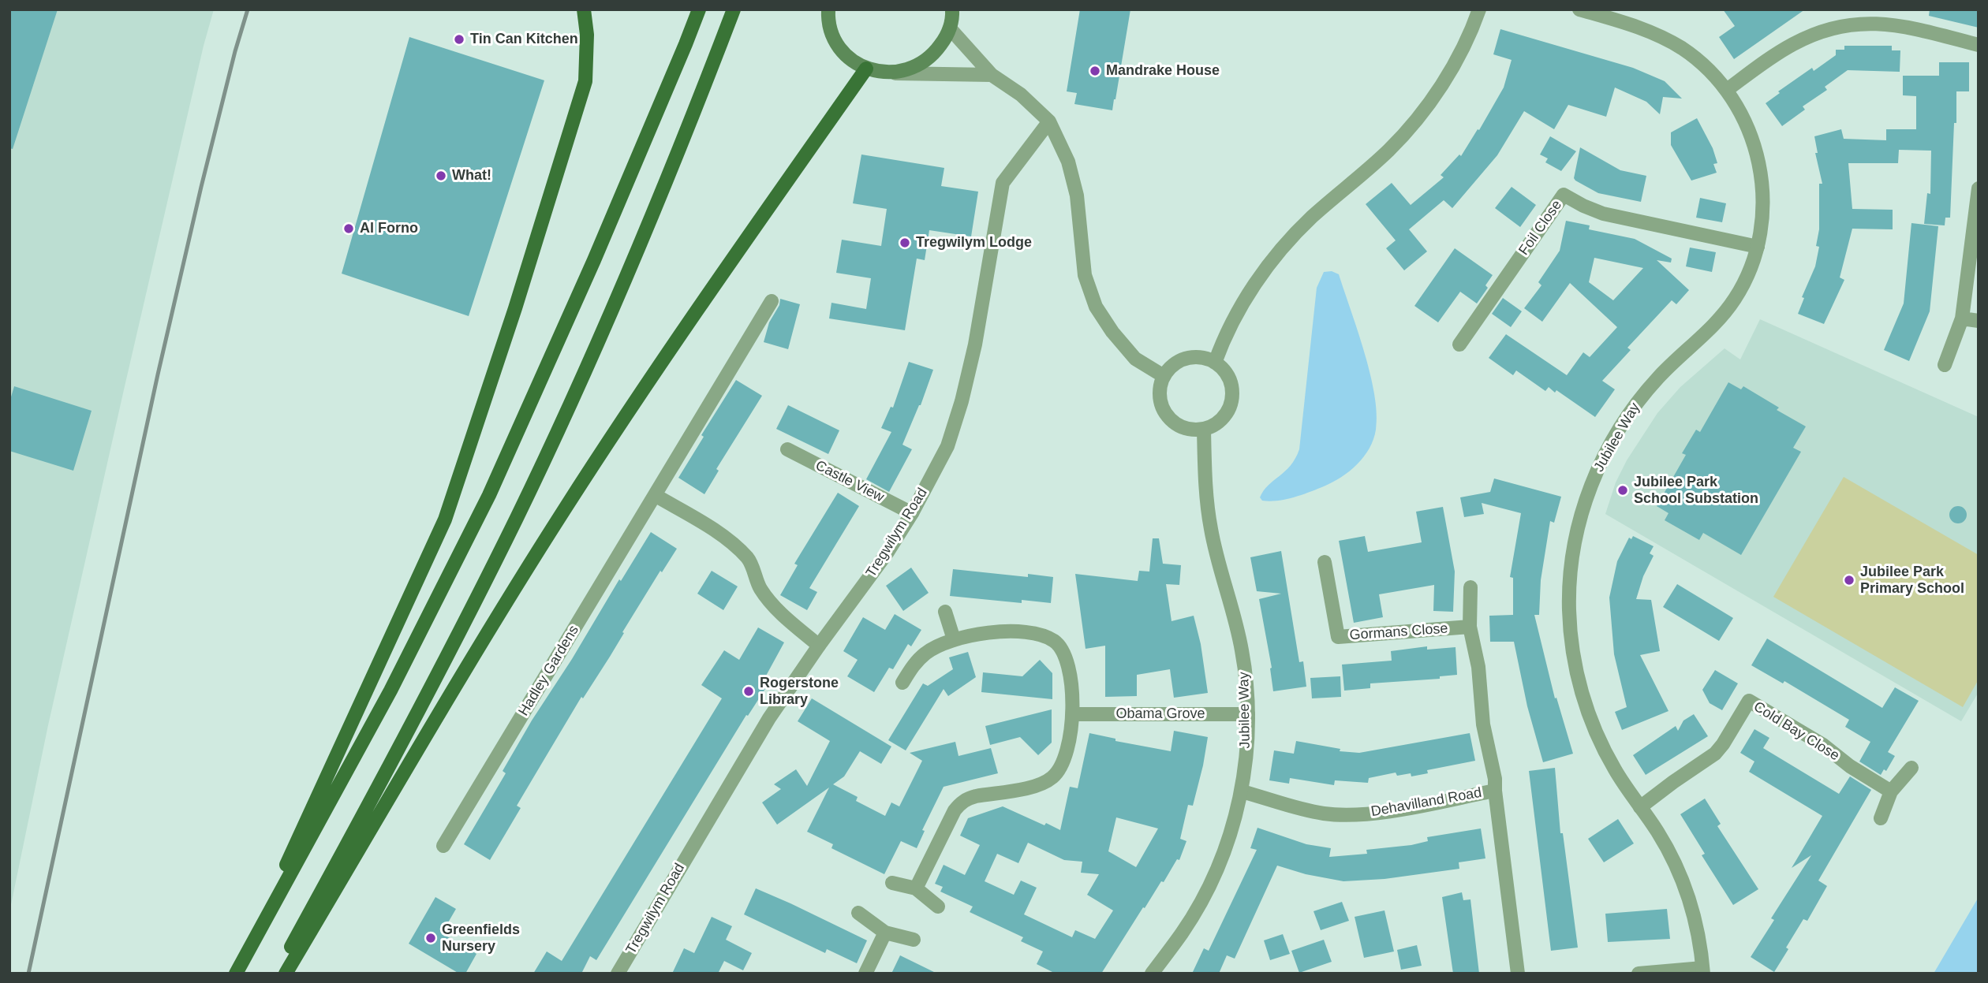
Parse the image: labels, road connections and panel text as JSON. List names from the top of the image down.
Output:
{
  "streets": {
    "street": [
      "Foil Close",
      "Jubilee Way",
      "Castle View",
      "Tregwilym Road",
      "Gormans Close",
      "Hadley Gardens",
      "Obama Grove",
      "Cold Bay Close",
      "Dehavilland Road"
    ]
  },
  "crossings": [
    ["Foil Close", "Jubilee Way"],
    ["Jubilee Way", "Obama Grove"],
    ["Jubilee Way", "Cold Bay Close"],
    ["Jubilee Way", "Dehavilland Road"],
    ["Castle View", "Tregwilym Road"]
  ],
  "places": [
    "Tin Can Kitchen",
    "Mandrake House",
    "What!",
    "Al Forno",
    "Tregwilym Lodge",
    "Jubilee Park School Substation",
    "Jubilee Park Primary School",
    "Rogerstone Library",
    "Greenfields Nursery"
  ]
}
